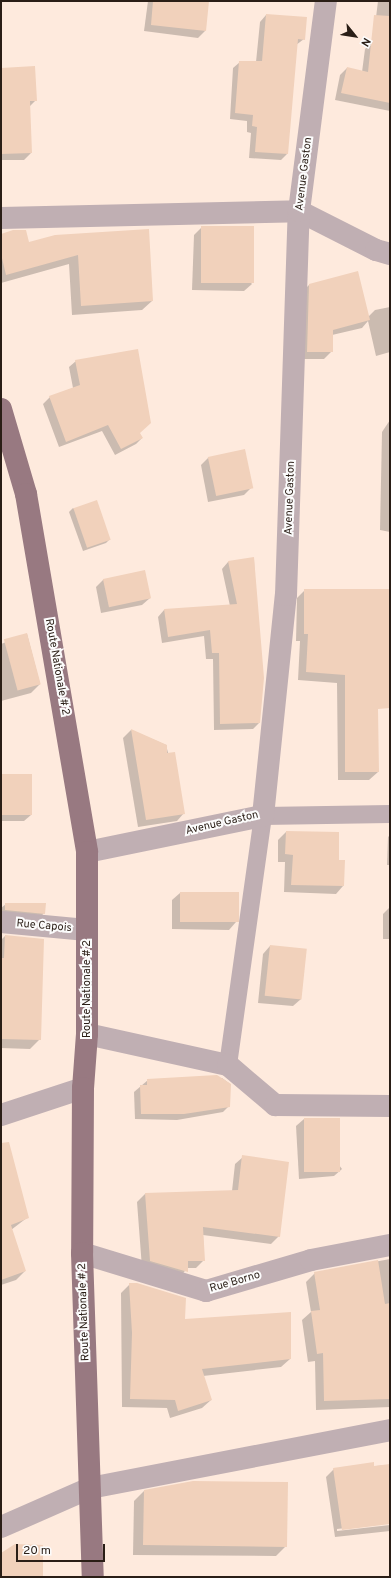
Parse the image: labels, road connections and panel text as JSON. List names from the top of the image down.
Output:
{
  "streets": {
    "main road": ["Route Nationale # 2"],
    "street": ["Avenue Gaston", "Rue Capois", "Rue Borno"]
  },
  "crossings": [
    ["Avenue Gaston", "Route Nationale # 2"],
    ["Route Nationale # 2", "Rue Capois"],
    ["Route Nationale # 2", "Rue Borno"]
  ],
  "scale_bar": "20 m",
  "north": "bottom right"
}
